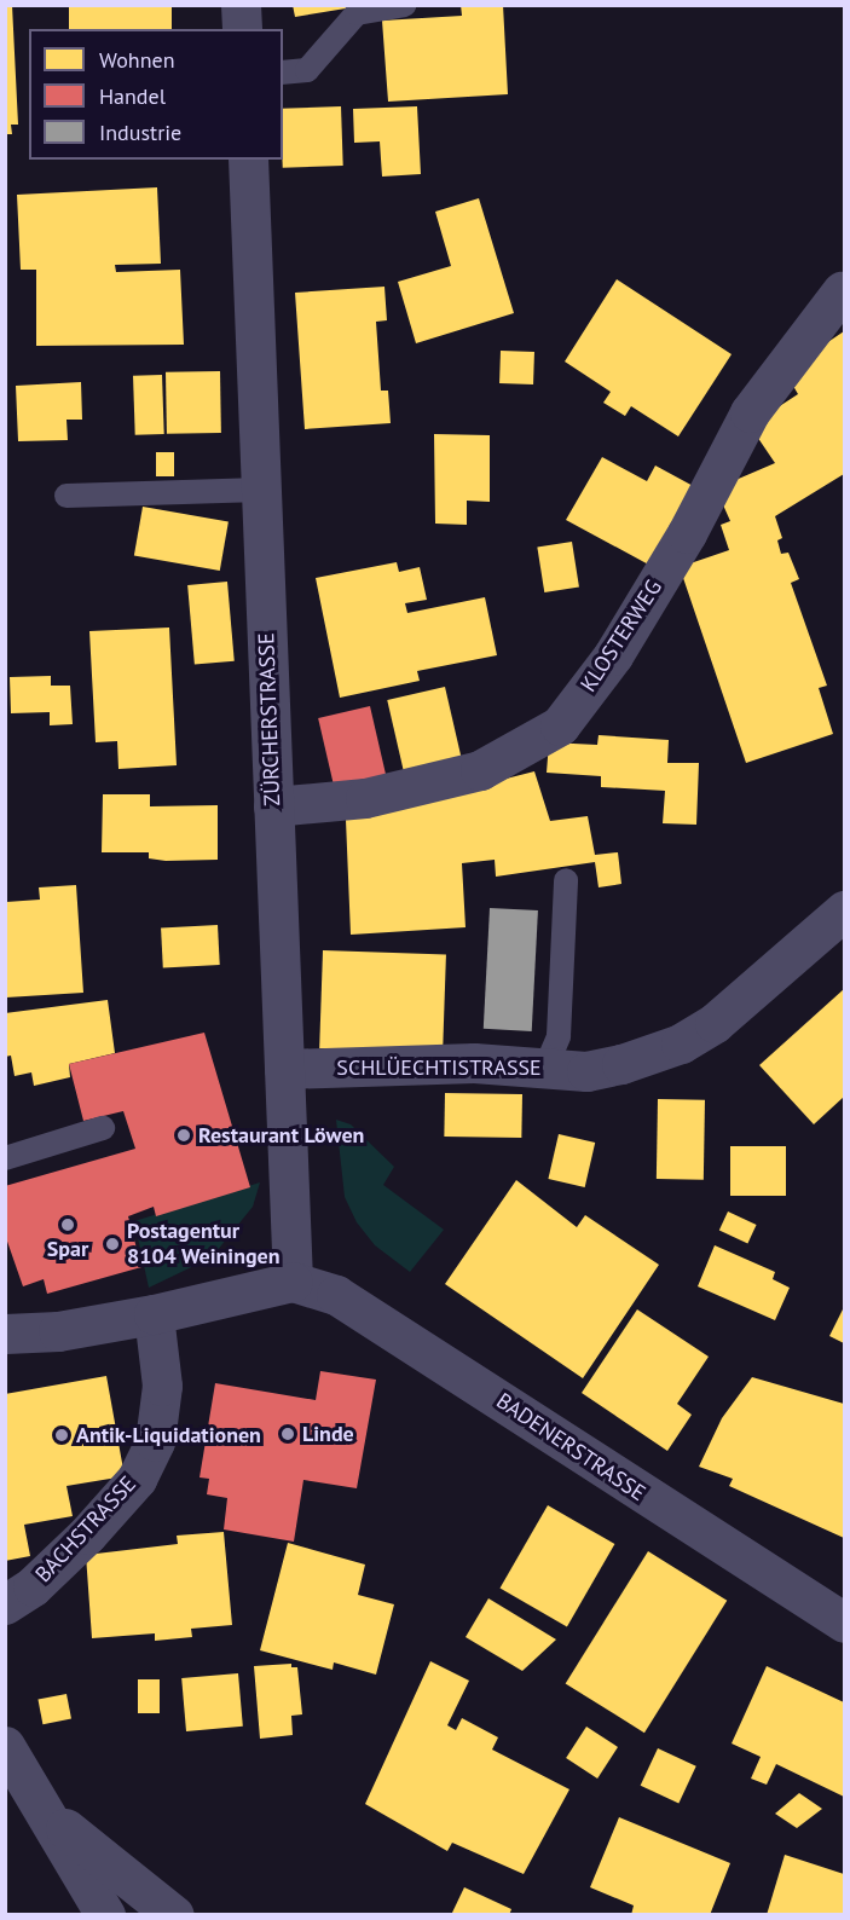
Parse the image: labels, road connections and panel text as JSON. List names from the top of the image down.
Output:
{
  "streets": {
    "street": [
      "KLOSTERWEG",
      "ZÜRCHERSTRASSE",
      "SCHLÜECHTISTRASSE",
      "BADENERSTRASSE",
      "BACHSTRASSE"
    ]
  },
  "crossings": [
    ["KLOSTERWEG", "ZÜRCHERSTRASSE"],
    ["ZÜRCHERSTRASSE", "SCHLÜECHTISTRASSE"],
    ["ZÜRCHERSTRASSE", "BADENERSTRASSE"]
  ],
  "places": [
    "Restaurant Löwen",
    "Spar",
    "Postagentur 8104 Weiningen",
    "Linde",
    "Antik-Liquidationen"
  ],
  "legend": ["Wohnen", "Handel", "Industrie"]
}
